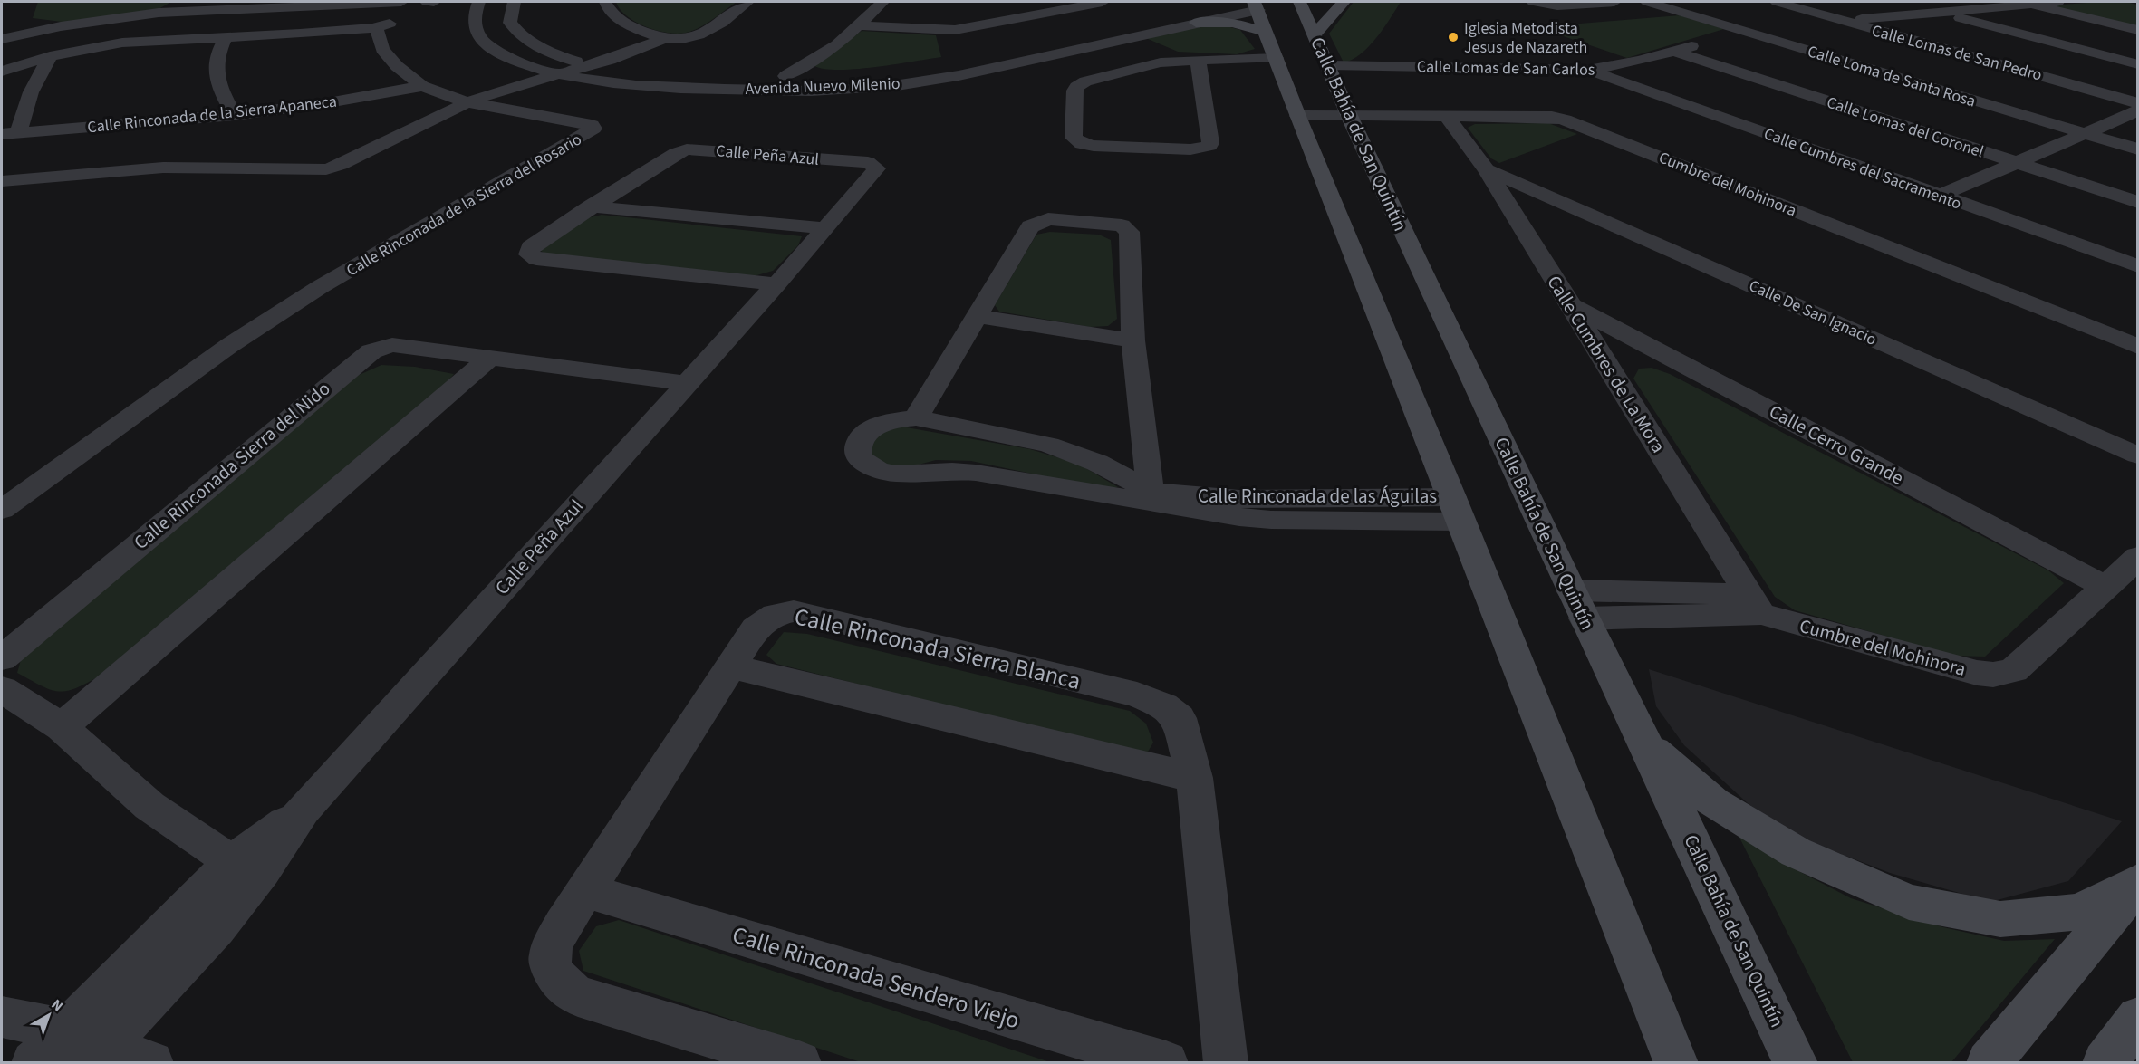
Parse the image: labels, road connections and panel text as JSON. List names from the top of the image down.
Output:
{
  "streets": {
    "street": [
      "Calle Lomas de San Pedro",
      "Calle Lomas de San Carlos",
      "Calle Loma de Santa Rosa",
      "Avenida Nuevo Milenio",
      "Calle Rinconada de la Sierra Apaneca",
      "Calle Lomas del Coronel",
      "Calle Bahía de San Quintín",
      "Calle Peña Azul",
      "Calle Cumbres del Sacramento",
      "Cumbre del Mohinora",
      "Calle Rinconada de la Sierra del Rosario",
      "Calle De San Ignacio",
      "Calle Cumbres de La Mora",
      "Calle Cerro Grande",
      "Calle Rinconada Sierra del Nido",
      "Calle Rinconada de las Águilas",
      "Calle Rinconada Sierra Blanca",
      "Calle Rinconada Sendero Viejo"
    ]
  },
  "crossings": [
    ["Calle Lomas de San Carlos", "Calle Loma de Santa Rosa"],
    ["Calle Lomas de San Carlos", "Calle Lomas del Coronel"],
    ["Calle Lomas de San Carlos", "Calle Bahía de San Quintín"],
    ["Calle Lomas de San Carlos", "Calle Cumbres del Sacramento"],
    ["Calle Rinconada de la Sierra Apaneca", "Calle Rinconada de la Sierra del Rosario"],
    ["Calle Bahía de San Quintín", "Cumbre del Mohinora"],
    ["Calle Peña Azul", "Calle Rinconada Sierra del Nido"],
    ["Cumbre del Mohinora", "Calle Cumbres de La Mora"],
    ["Cumbre del Mohinora", "Calle Cerro Grande"],
    ["Calle De San Ignacio", "Calle Cumbres de La Mora"],
    ["Calle Cumbres de La Mora", "Calle Cerro Grande"],
    ["Calle Rinconada Sierra Blanca", "Calle Rinconada Sendero Viejo"]
  ],
  "places": ["Iglesia Metodista Jesus de Nazareth"],
  "north": "top right"
}
